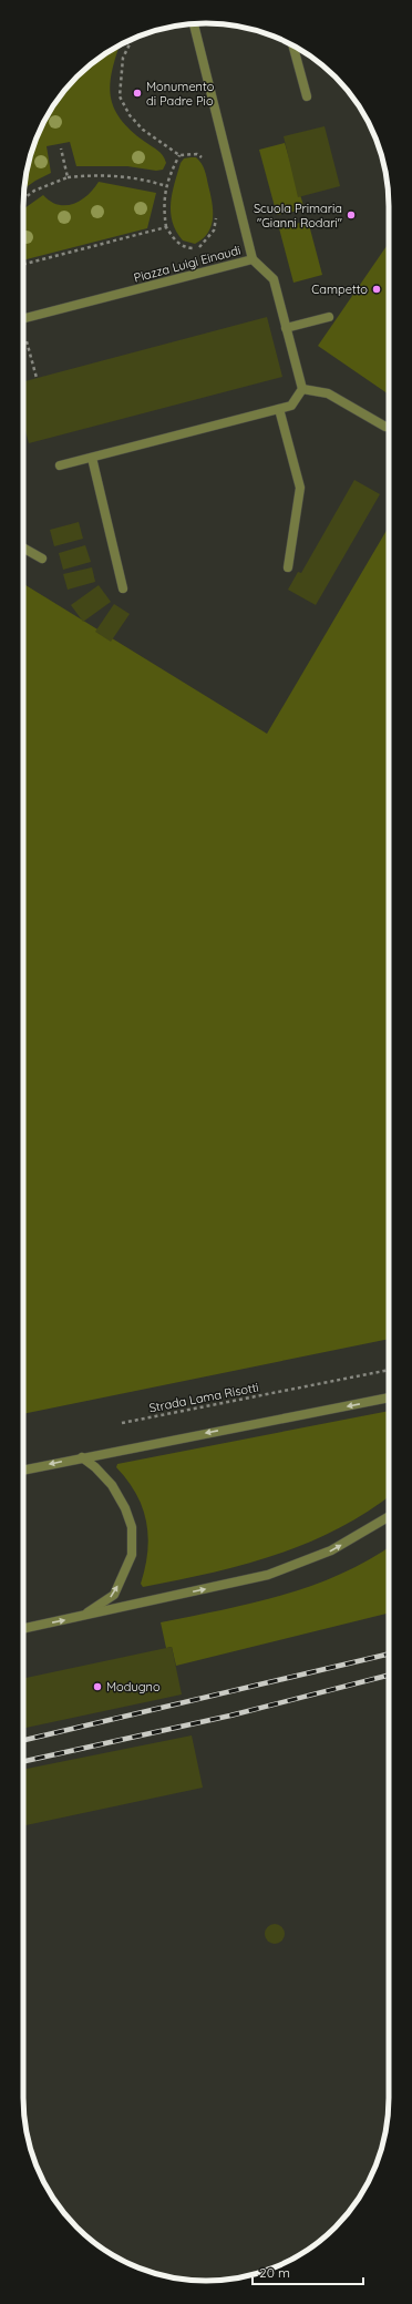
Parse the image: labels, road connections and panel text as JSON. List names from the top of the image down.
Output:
{
  "streets": {
    "street": ["Piazza Luigi Einaudi"],
    "path": ["Strada Lama Risotti"]
  },
  "places": [
    "Monumento di Padre Pio",
    "Scuola Primaria \"Gianni Rodari\"",
    "Campetto",
    "Modugno"
  ],
  "scale_bar": "20 m"
}
